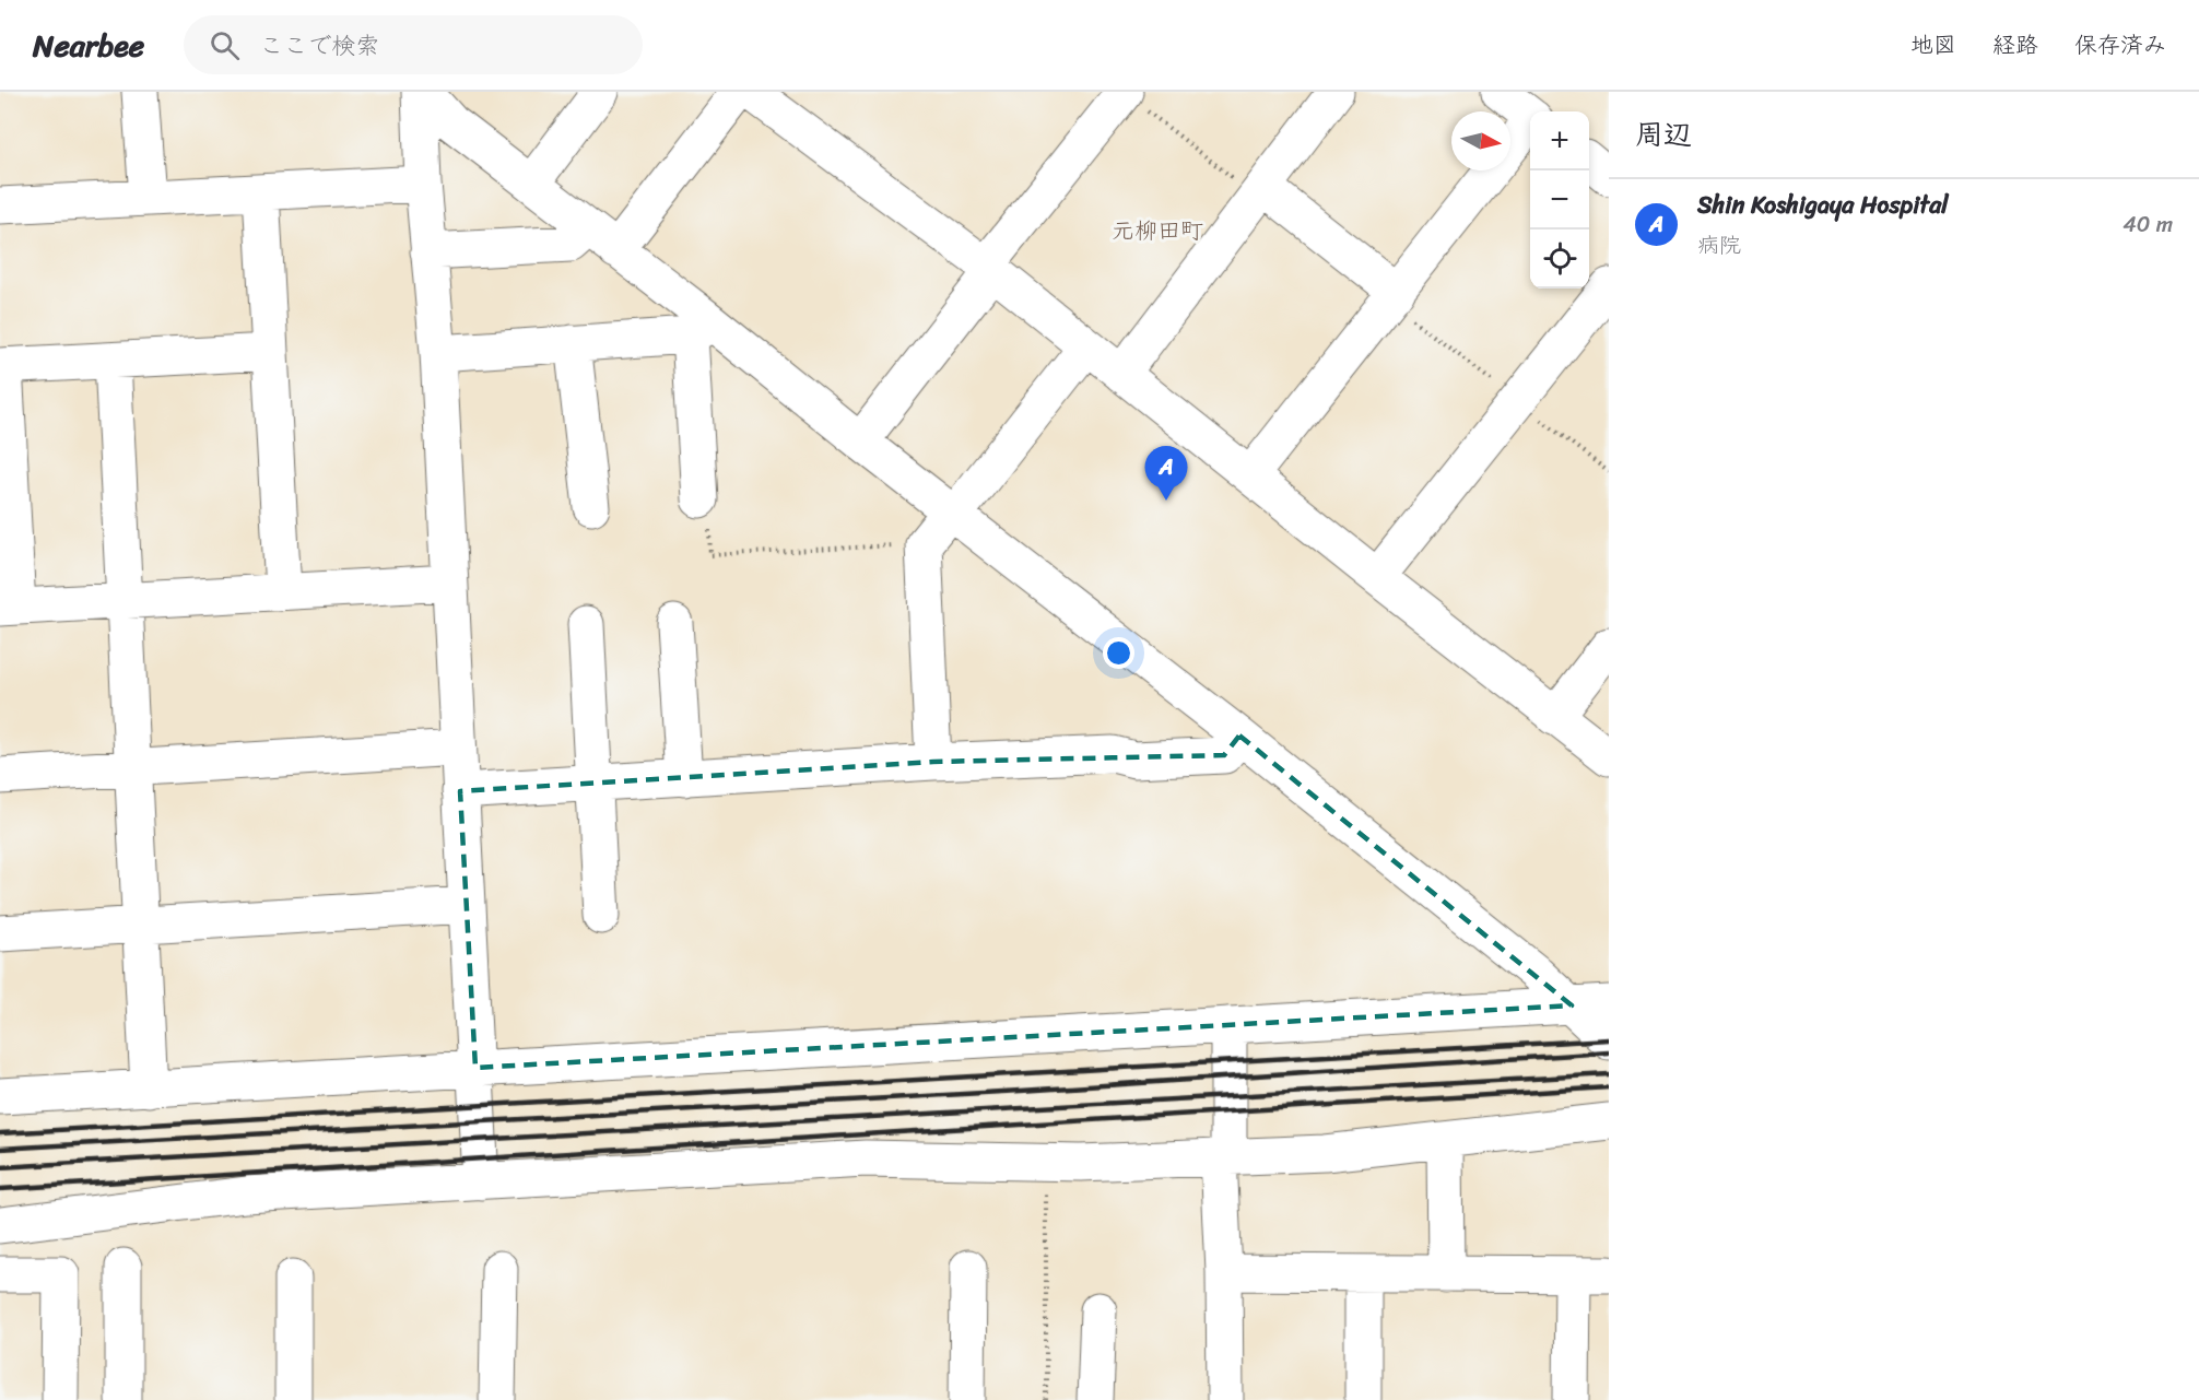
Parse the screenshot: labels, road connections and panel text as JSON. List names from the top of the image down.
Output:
{
  "districts": ["元柳田町"],
  "north": "right",
  "page": {
    "header": "Nearbee",
    "search": "ここで検索",
    "nav": ["地図", "経路", "保存済み"],
    "heading": "周辺",
    "map_buttons": ["+", "−"],
    "list": [
      {
        "mark": "A",
        "name": "Shin Koshigaya Hospital",
        "note": "病院",
        "value": "40 m"
      }
    ],
    "pins": "A"
  }
}
